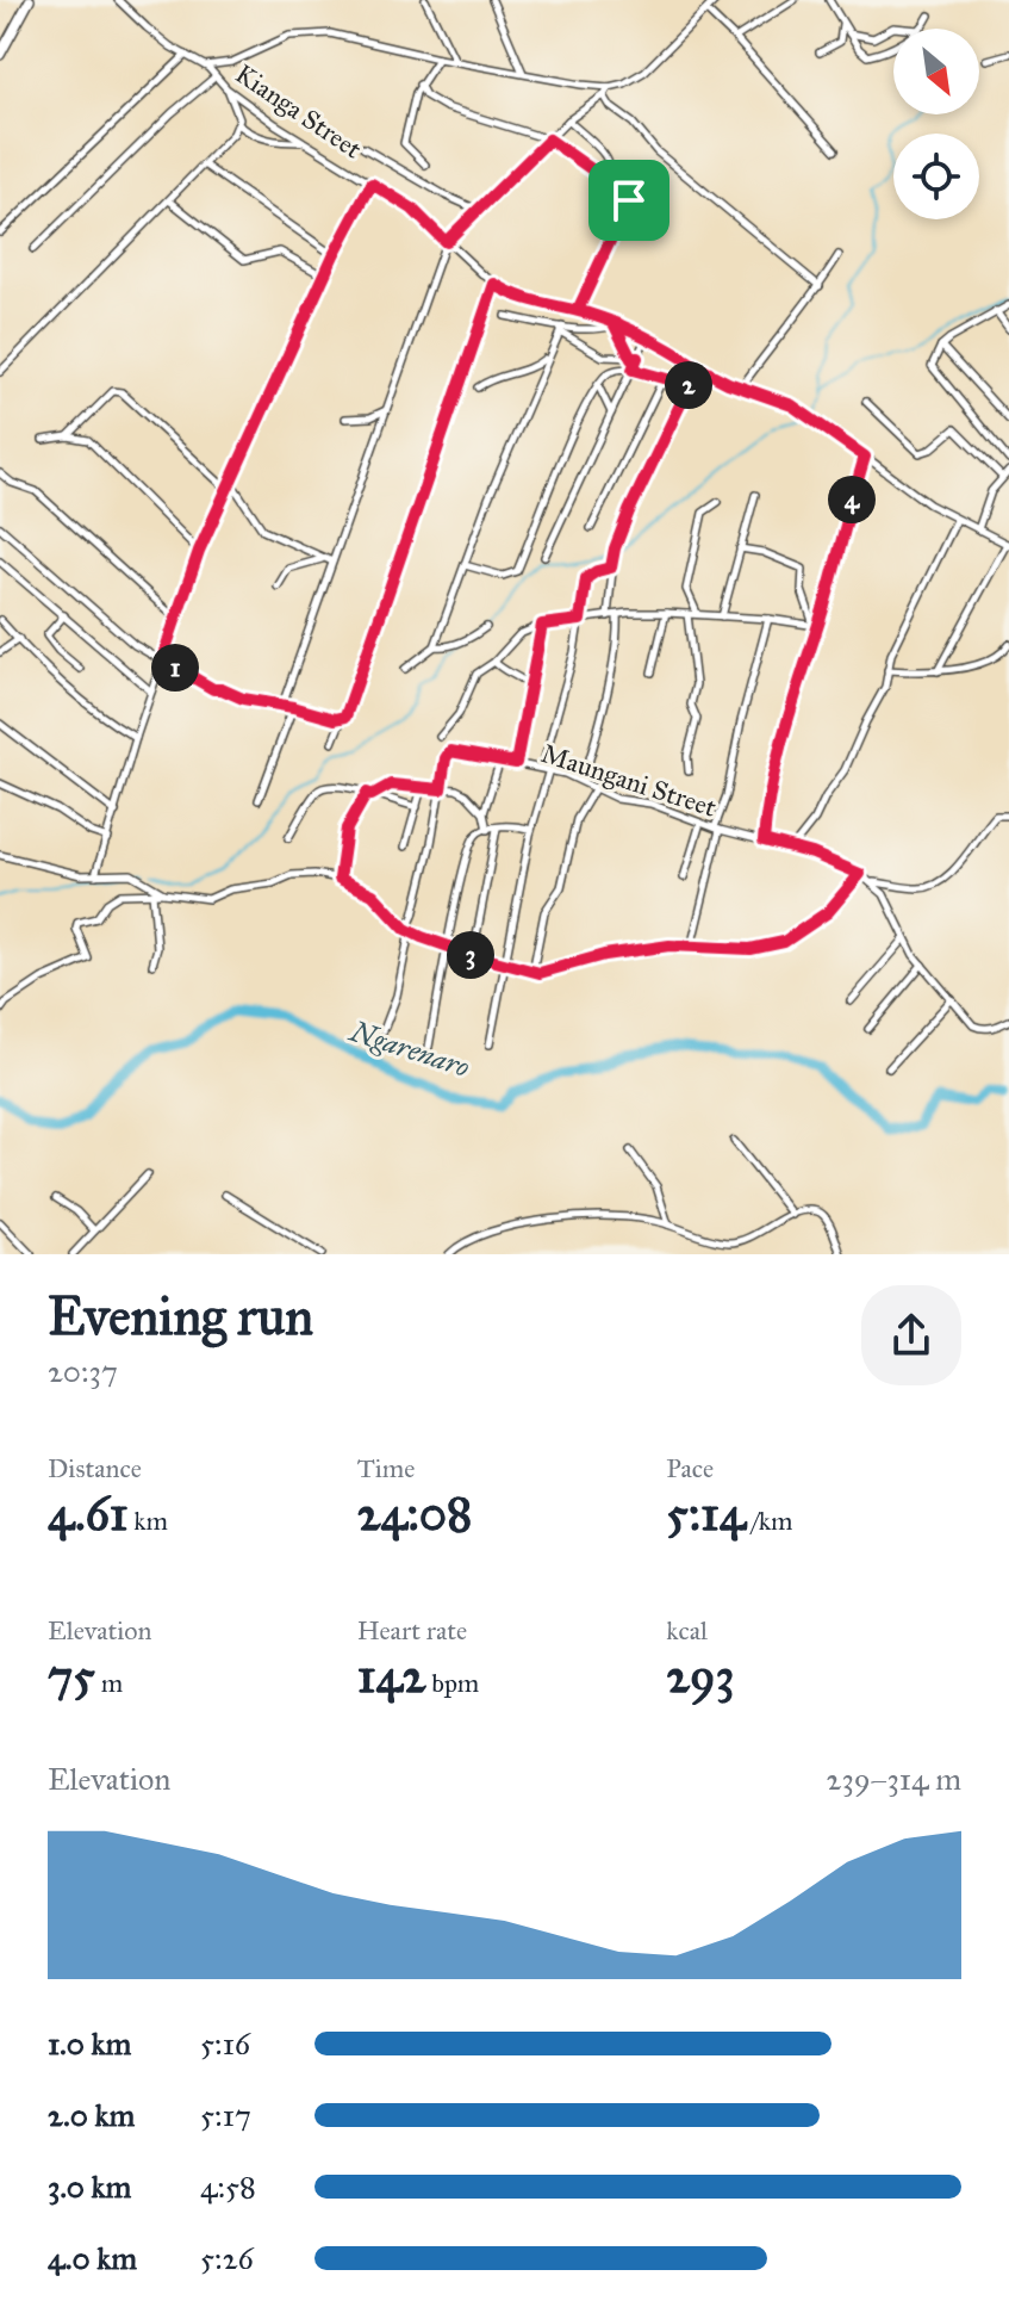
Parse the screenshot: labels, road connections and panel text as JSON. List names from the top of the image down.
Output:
{
  "streets": {
    "street": ["Kianga Street", "Maungani Street"]
  },
  "water": ["Ngarenaro"],
  "north": "bottom right",
  "page": {
    "pins": [
      "2",
      "4",
      "1",
      "3"
    ],
    "heading": ["Evening run", "20:37"],
    "stats": [
      ["Distance", "4.61 km"],
      ["Time", "24:08"],
      ["Pace", "5:14 /km"],
      ["Elevation", "75 m"],
      ["Heart rate", "142 bpm"],
      ["kcal", "293"]
    ],
    "chart": ["Elevation", "239–314 m"],
    "list": [
      {
        "name": "1.0 km",
        "note": "5:16"
      },
      {
        "name": "2.0 km",
        "note": "5:17"
      },
      {
        "name": "3.0 km",
        "note": "4:58"
      },
      {
        "name": "4.0 km",
        "note": "5:26"
      }
    ]
  }
}
